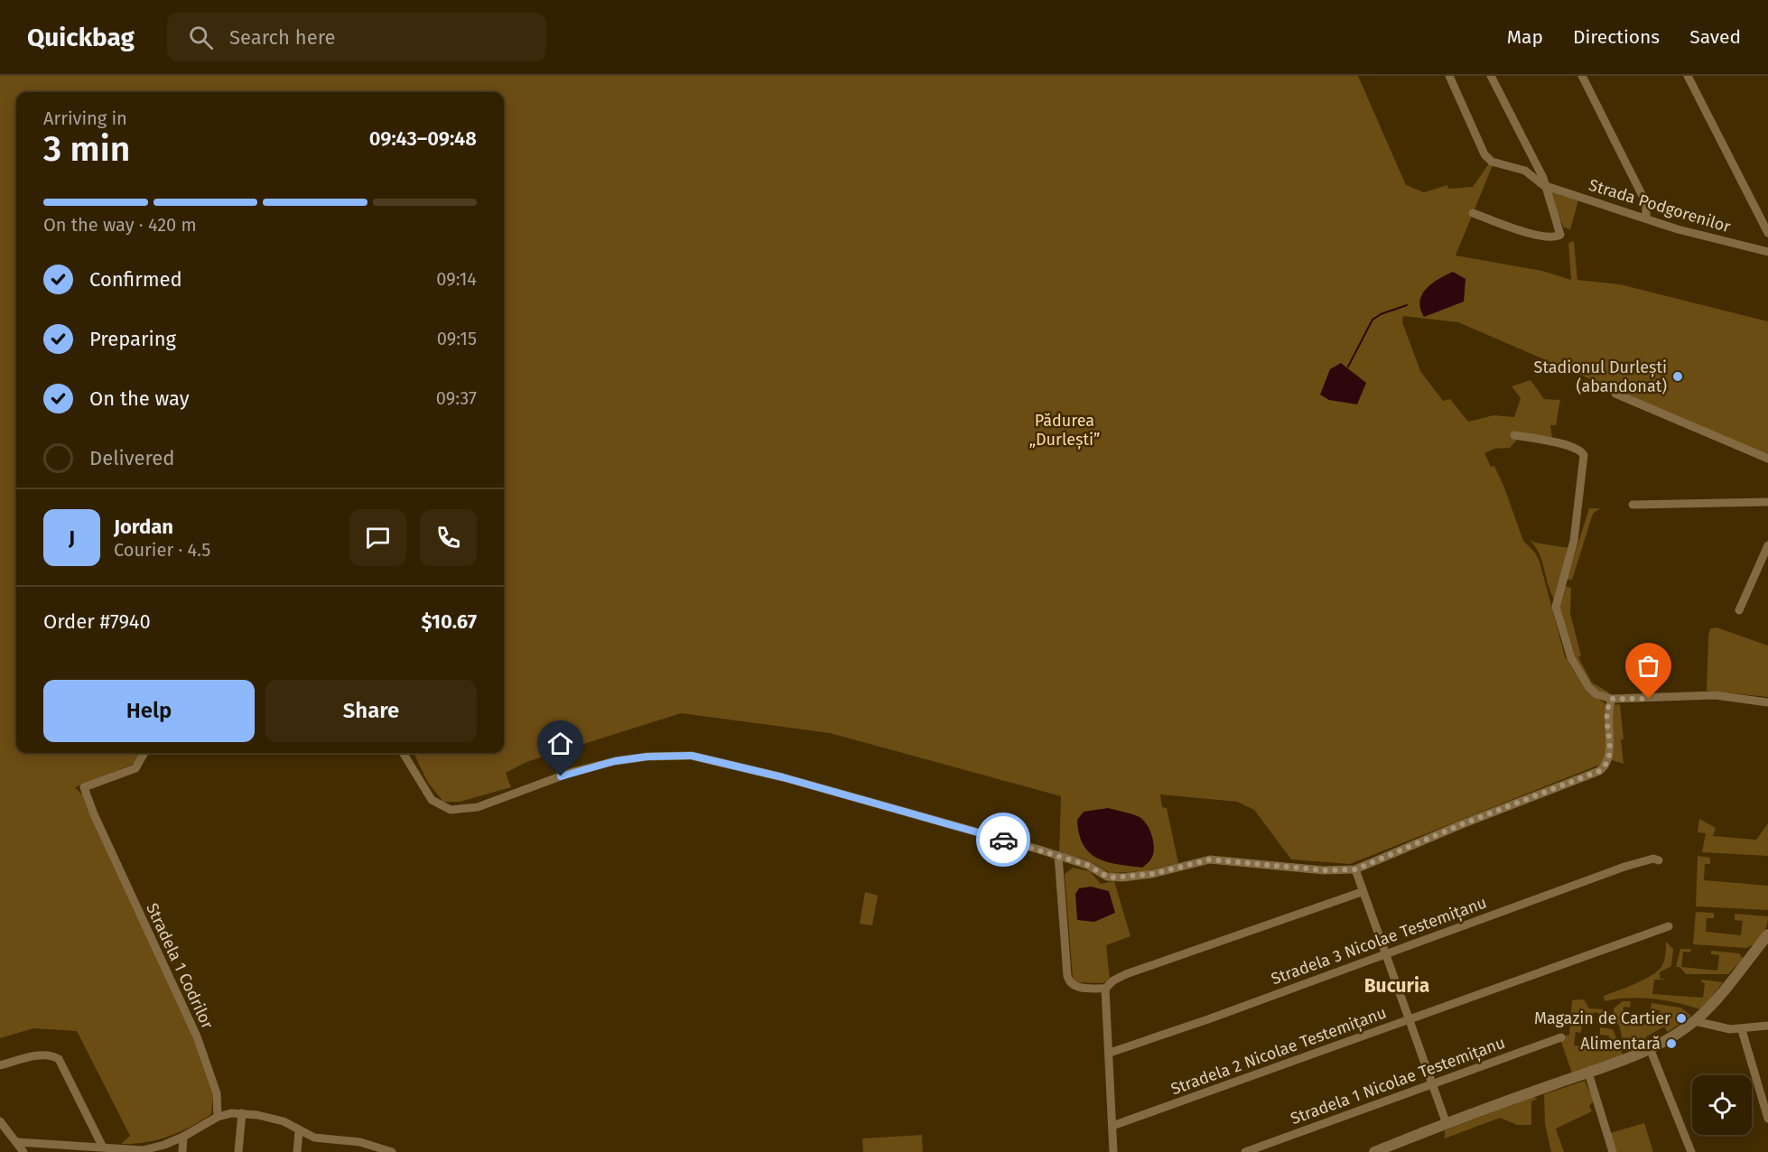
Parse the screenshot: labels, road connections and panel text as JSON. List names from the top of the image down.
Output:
{
  "streets": {
    "street": [
      "Strada Podgorenilor",
      "Stradela 3 Nicolae Testemițanu",
      "Stradela 1 Codrilor",
      "Stradela 2 Nicolae Testemițanu",
      "Stradela 1 Nicolae Testemițanu"
    ]
  },
  "districts": ["Bucuria"],
  "parks": ["Pădurea „Durlești”"],
  "places": ["Stadionul Durlești (abandonat)", "Magazin de Cartier", "Alimentară"],
  "page": {
    "header": "Quickbag",
    "search": "Search here",
    "nav": ["Map", "Directions", "Saved"],
    "heading": ["3 min", "Arriving in", "09:43–09:48"],
    "panel": [
      "Jordan",
      "Courier · 4.5",
      "Order #7940",
      "$10.67"
    ],
    "bar": "On the way · 420 m",
    "list": [
      ["Confirmed", "09:14"],
      ["Preparing", "09:15"],
      ["On the way", "09:37"],
      "Delivered"
    ],
    "round": "J",
    "buttons": ["Help", "Share"]
  }
}
